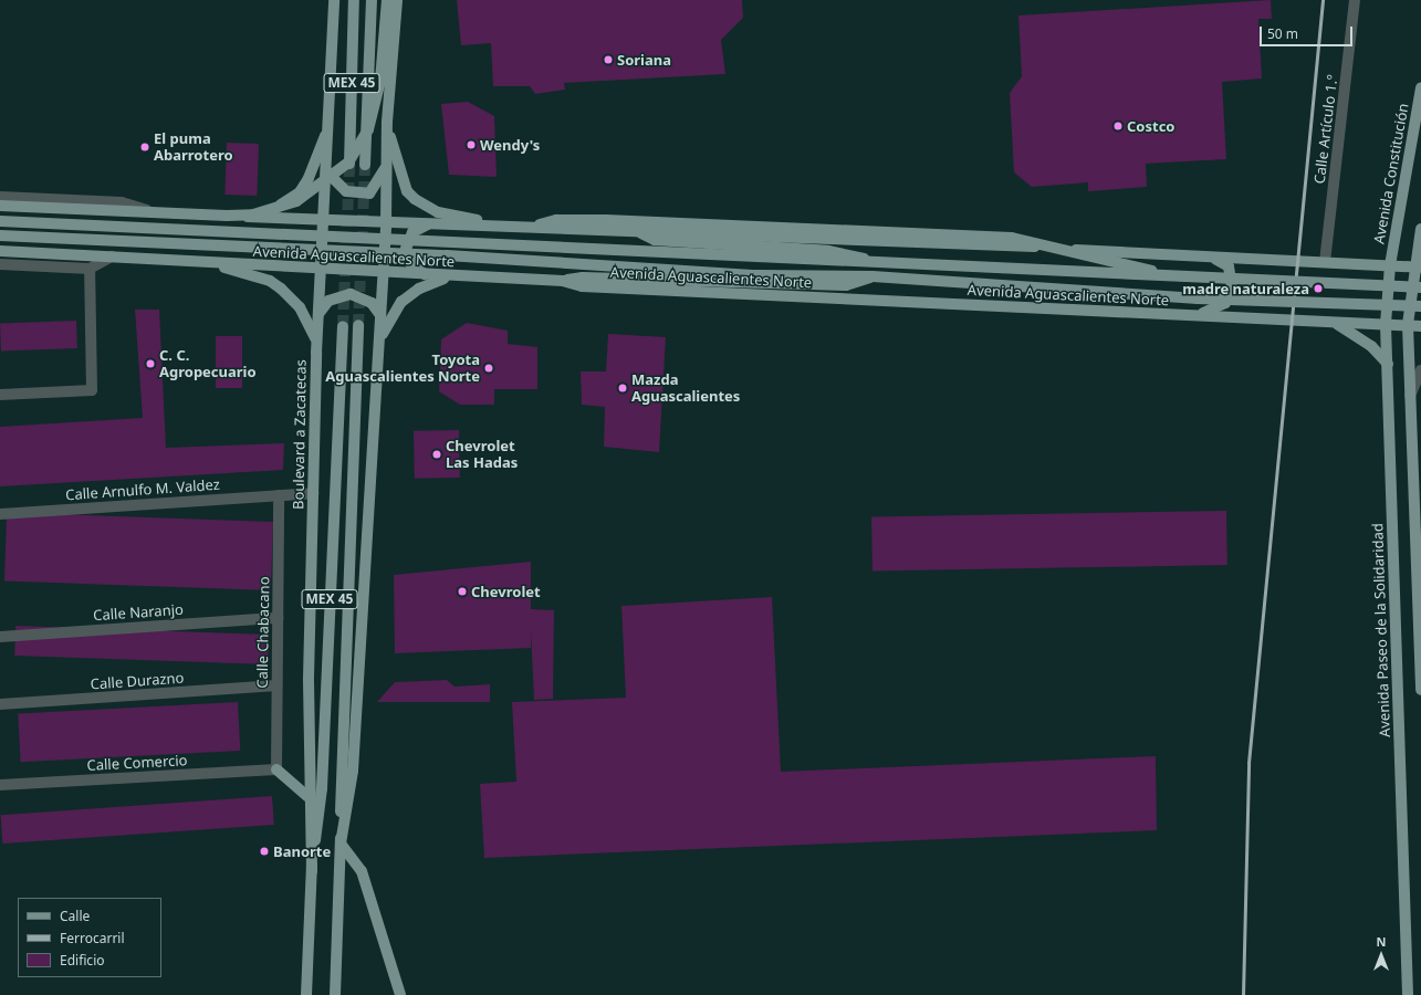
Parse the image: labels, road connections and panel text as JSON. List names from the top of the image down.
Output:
{
  "streets": {
    "main road": [
      "MEX 45",
      "Avenida Constitución",
      "Avenida Aguascalientes Norte",
      "Boulevard a Zacatecas",
      "Avenida Paseo de la Solidaridad"
    ],
    "street": [
      "Calle Artículo 1.º",
      "Calle Arnulfo M. Valdez",
      "Calle Naranjo",
      "Calle Chabacano",
      "Calle Durazno",
      "Calle Comercio"
    ]
  },
  "crossings": [
    ["MEX 45", "Avenida Aguascalientes Norte"],
    ["Avenida Constitución", "Avenida Paseo de la Solidaridad"],
    ["Avenida Aguascalientes Norte", "Boulevard a Zacatecas"],
    ["Avenida Aguascalientes Norte", "Avenida Paseo de la Solidaridad"],
    ["Boulevard a Zacatecas", "Calle Arnulfo M. Valdez"],
    ["Calle Arnulfo M. Valdez", "Calle Chabacano"],
    ["Calle Naranjo", "Calle Chabacano"],
    ["Calle Chabacano", "Calle Durazno"],
    ["Calle Chabacano", "Calle Comercio"]
  ],
  "places": [
    "Soriana",
    "Costco",
    "Wendy's",
    "El puma Abarrotero",
    "madre naturaleza",
    "C. C. Agropecuario",
    "Toyota Aguascalientes Norte",
    "Mazda Aguascalientes",
    "Chevrolet Las Hadas",
    "Chevrolet",
    "Banorte"
  ],
  "legend": ["Calle", "Ferrocarril", "Edificio"],
  "scale_bar": "50 m",
  "north": "top"
}
